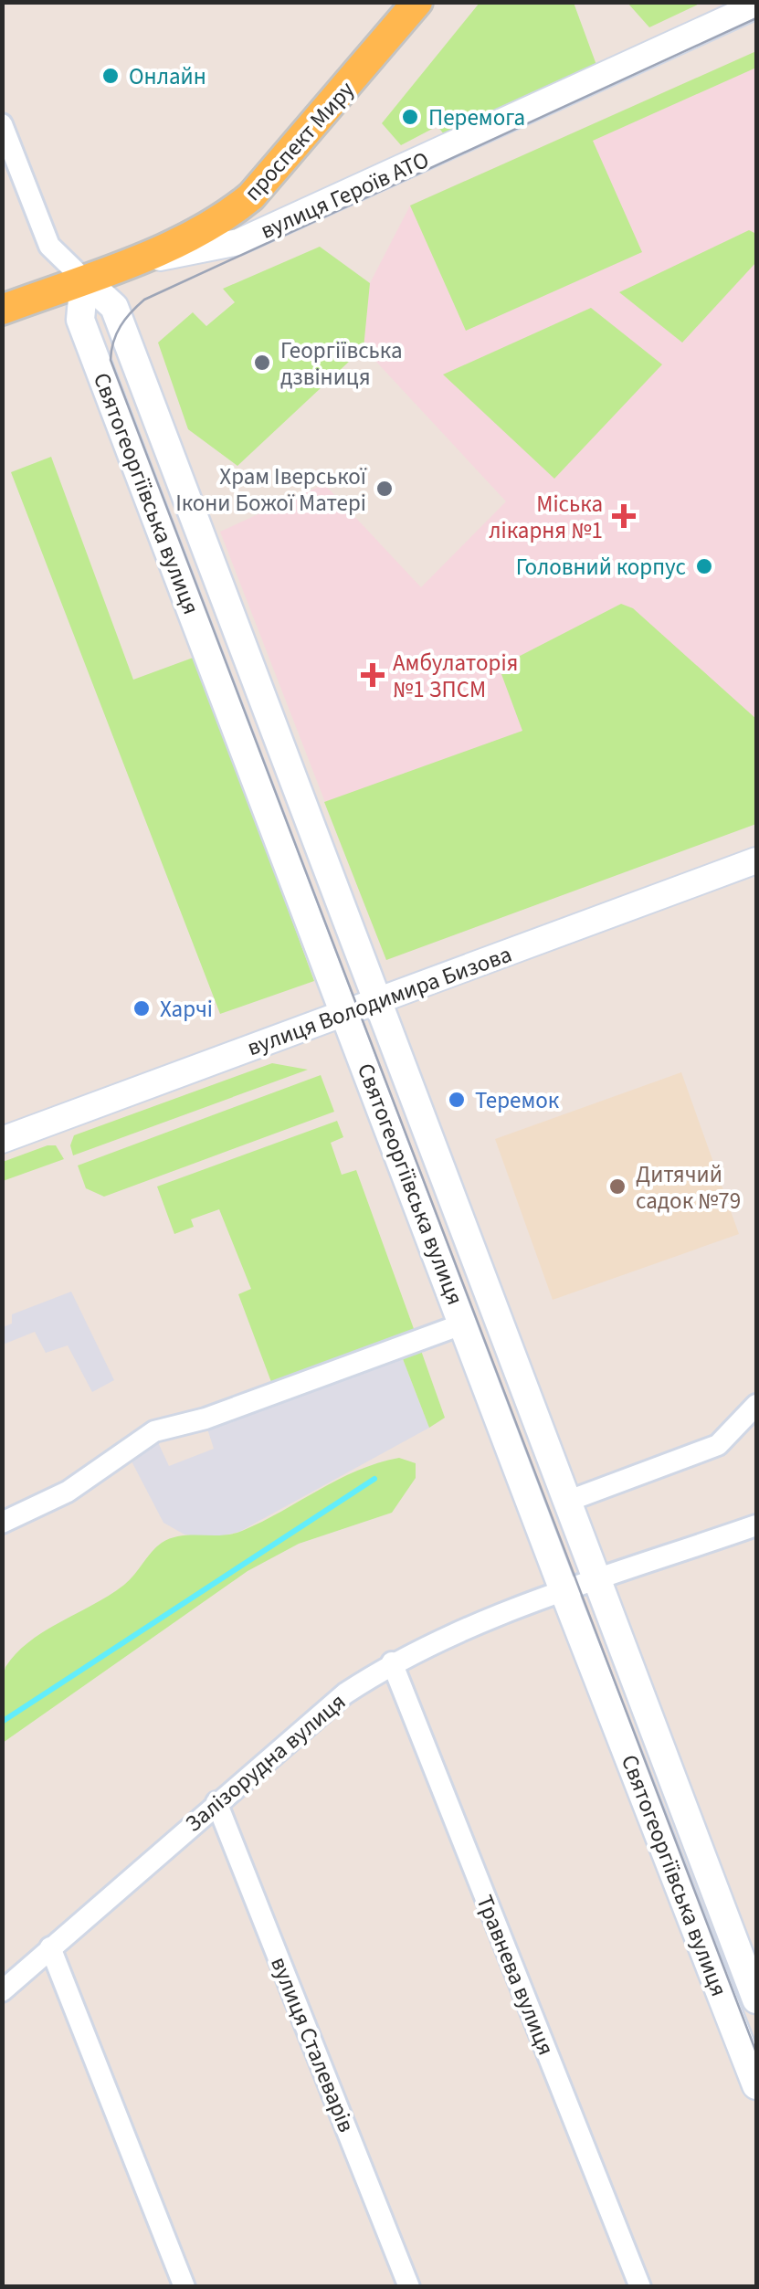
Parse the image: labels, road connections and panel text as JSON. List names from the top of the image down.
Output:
{
  "streets": {
    "main road": ["проспект Миру", "Святогеоргіївська вулиця"],
    "street": [
      "вулиця Героїв АТО",
      "вулиця Володимира Бизова",
      "Залізорудна вулиця",
      "Травнева вулиця",
      "вулиця Сталеварів"
    ]
  },
  "crossings": [
    ["проспект Миру", "вулиця Героїв АТО"],
    ["проспект Миру", "Святогеоргіївська вулиця"],
    ["Святогеоргіївська вулиця", "вулиця Володимира Бизова"],
    ["Святогеоргіївська вулиця", "Залізорудна вулиця"],
    ["Залізорудна вулиця", "Травнева вулиця"],
    ["Залізорудна вулиця", "вулиця Сталеварів"]
  ],
  "places": {
    "other": [
      "Онлайн",
      "Перемога",
      "Георгіївська дзвіниця",
      "Храм Іверської Ікони Божої Матері",
      "Головний корпус",
      "Харчі",
      "Теремок",
      "Дитячий садок №79"
    ],
    "health": ["Міська лікарня №1", "Амбулаторія №1 ЗПСМ"]
  }
}
